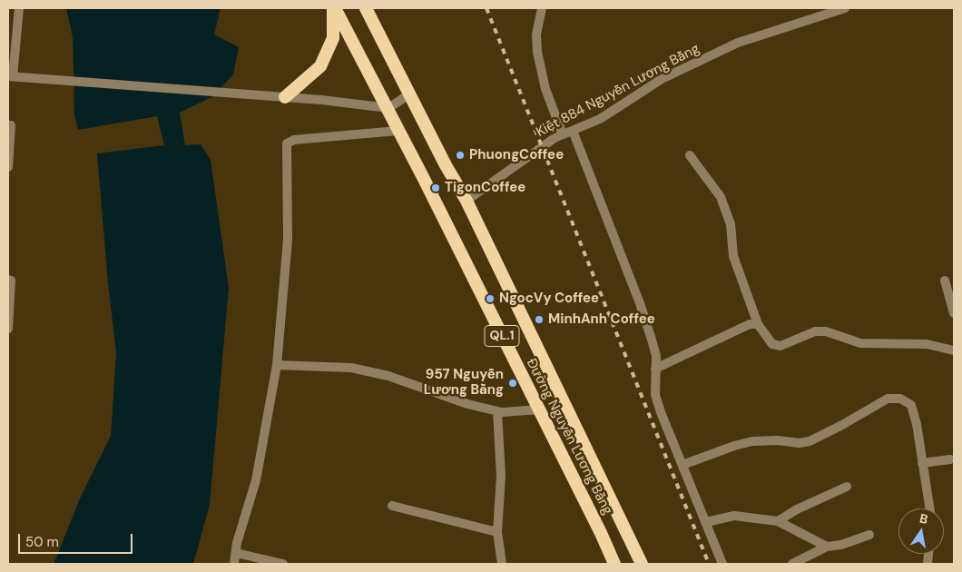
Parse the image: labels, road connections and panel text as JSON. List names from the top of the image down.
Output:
{
  "streets": {
    "highway": ["QL.1", "Đường Nguyễn Lương Bằng"],
    "street": ["Kiệt 884 Nguyễn Lương Bằng"]
  },
  "crossings": [
    ["Kiệt 884 Nguyễn Lương Bằng", "Đường Nguyễn Lương Bằng"]
  ],
  "places": [
    "PhuongCoffee",
    "TigonCoffee",
    "NgocVy Coffee",
    "MinhAnh Coffee",
    "957 Nguyễn Lương Bằng"
  ],
  "scale_bar": "50 m",
  "north": "top"
}
